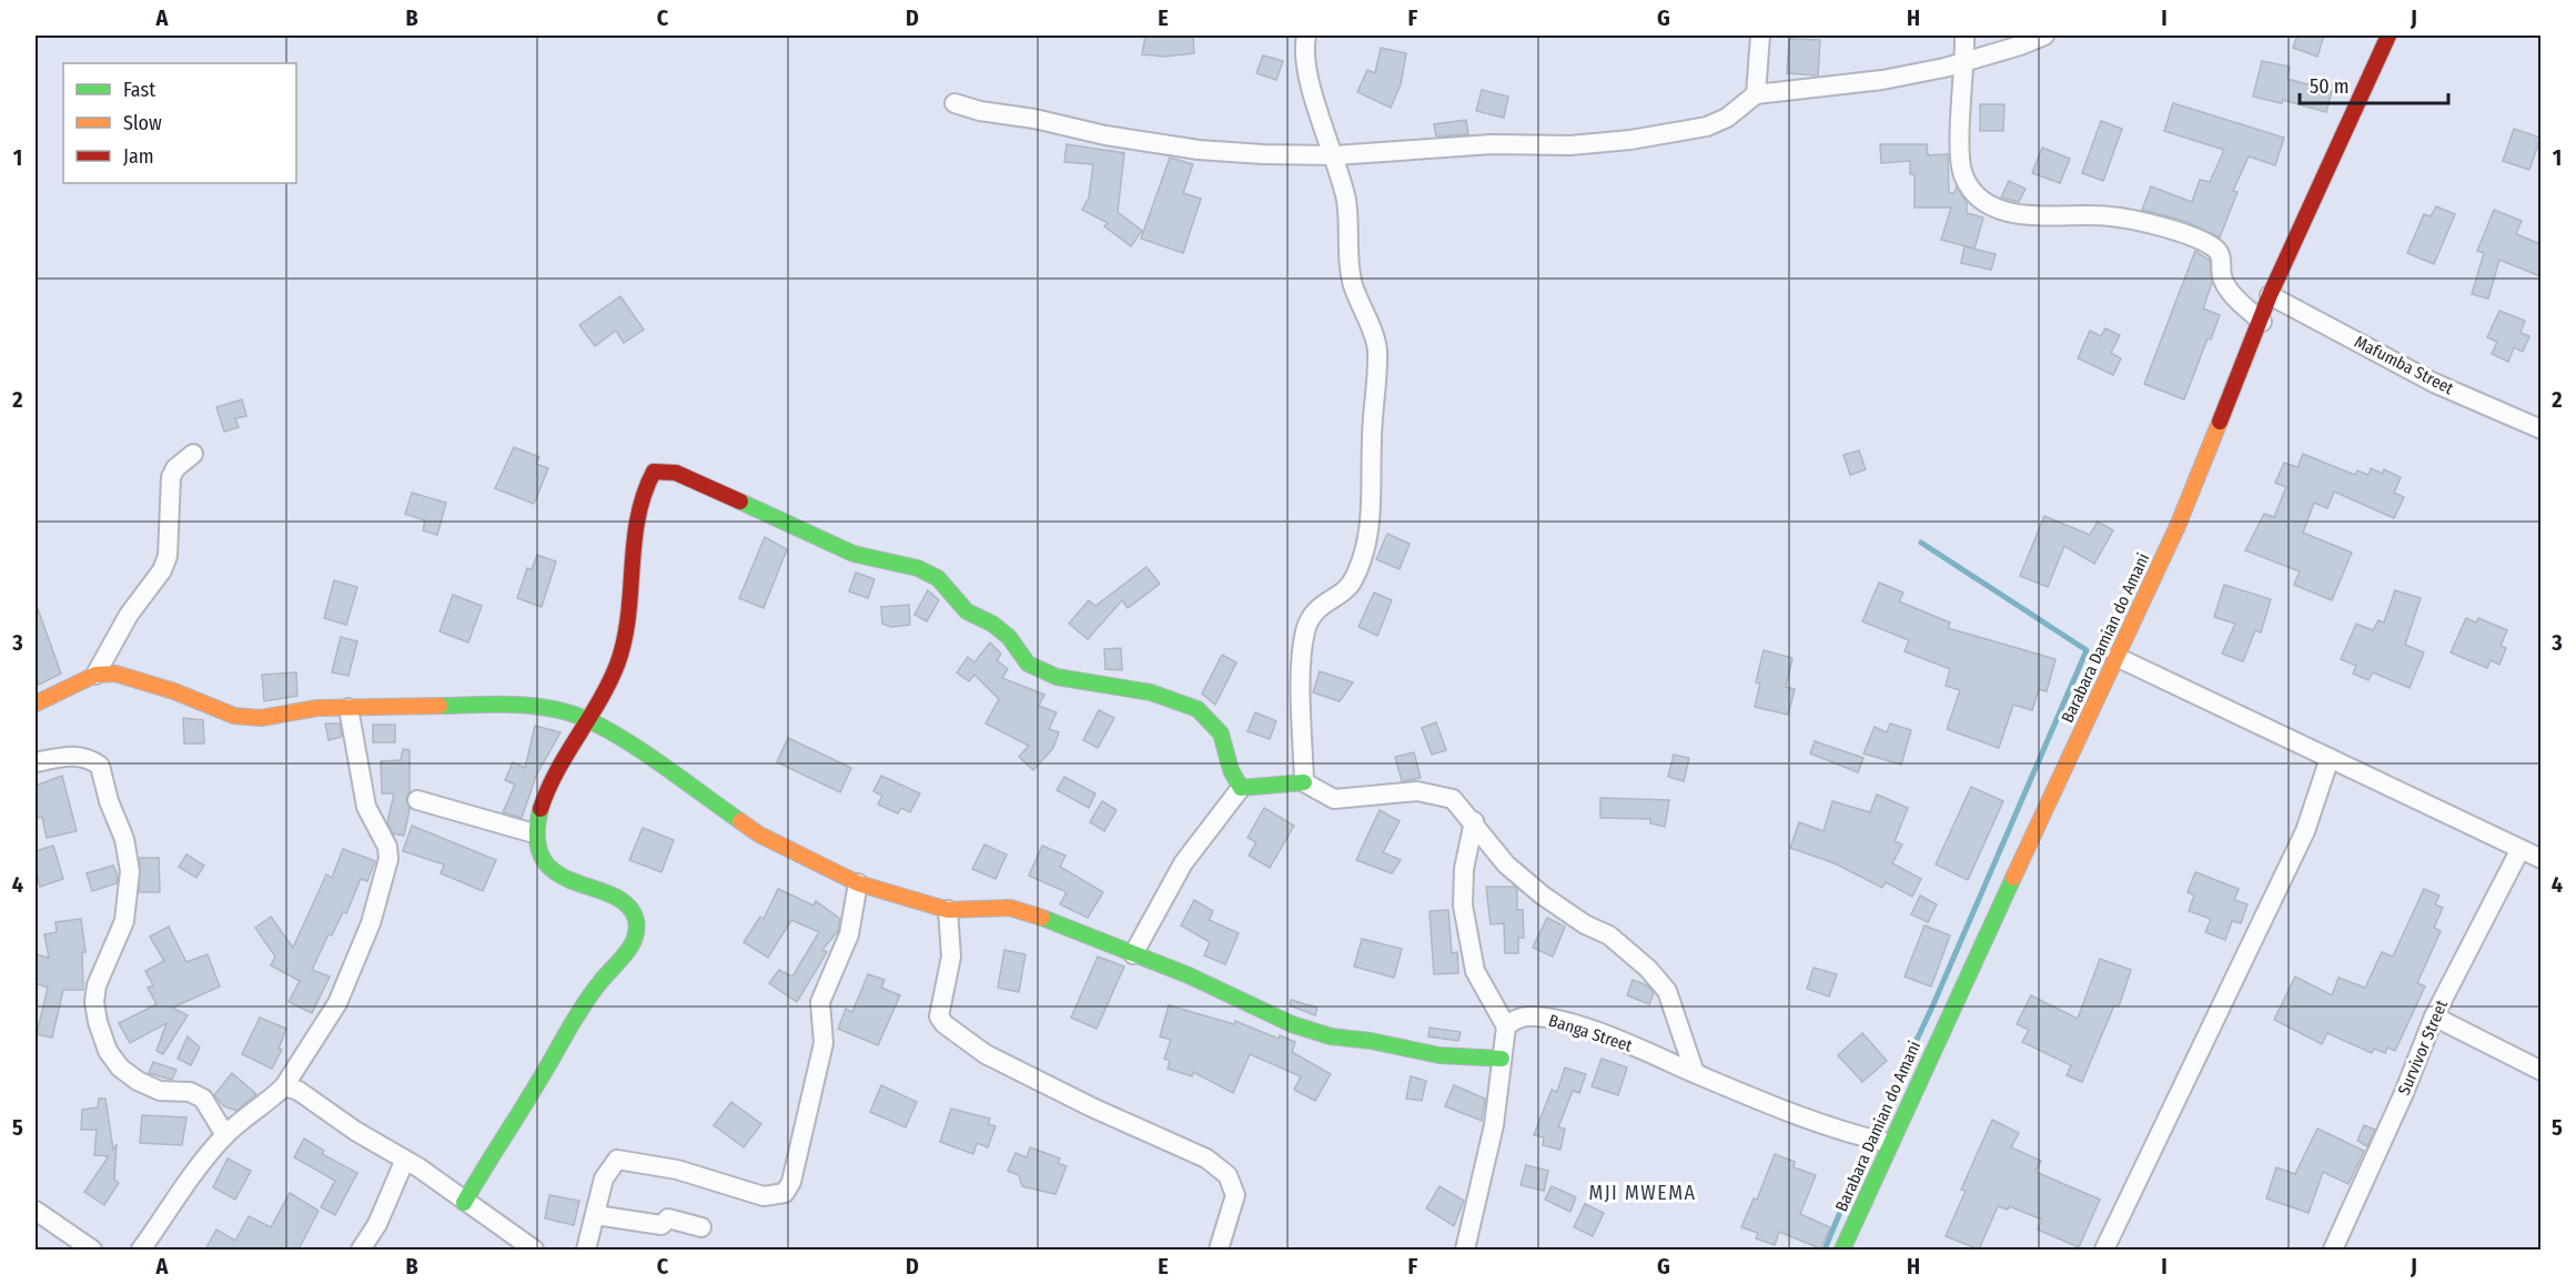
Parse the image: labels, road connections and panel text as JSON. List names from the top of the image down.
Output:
{
  "streets": {
    "street": [
      "Mafumba Street",
      "Barabara Damian do Amani",
      "Banga Street",
      "Survivor Street"
    ]
  },
  "crossings": [
    ["Mafumba Street", "Barabara Damian do Amani"],
    ["Barabara Damian do Amani", "Banga Street"]
  ],
  "districts": ["MJI MWEMA"],
  "legend": ["Fast", "Slow", "Jam"],
  "scale_bar": "50 m",
  "grid": {
    "columns": [
      "A",
      "B",
      "C",
      "D",
      "E",
      "F",
      "G",
      "H",
      "I",
      "J"
    ],
    "rows": [
      "1",
      "2",
      "3",
      "4",
      "5"
    ]
  }
}
